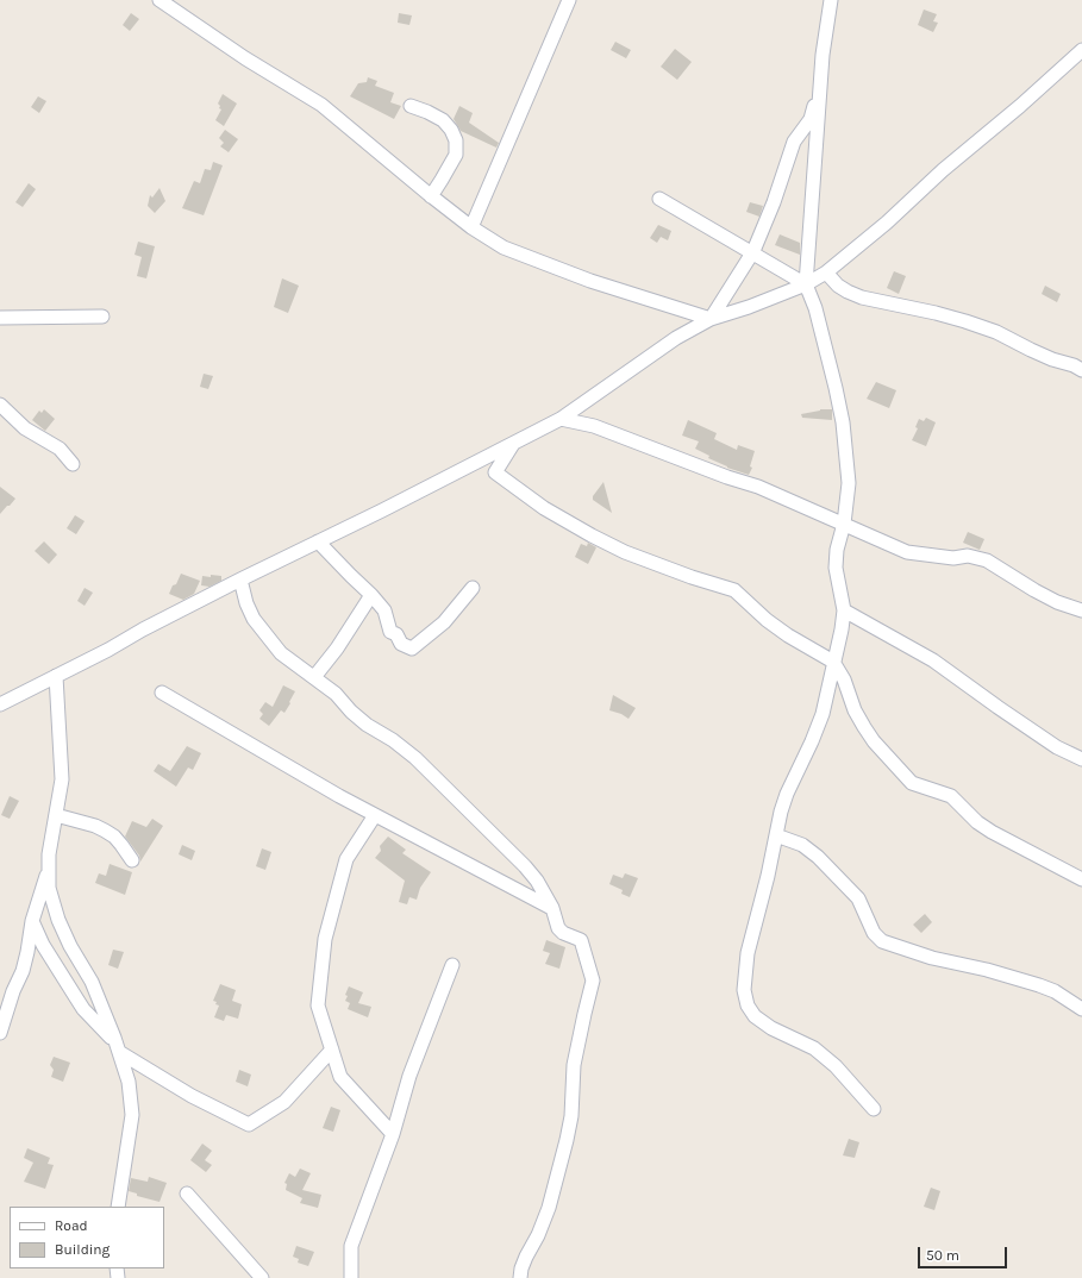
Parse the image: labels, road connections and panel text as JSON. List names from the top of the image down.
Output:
{
  "legend": ["Road", "Building"],
  "scale_bar": "50 m"
}
